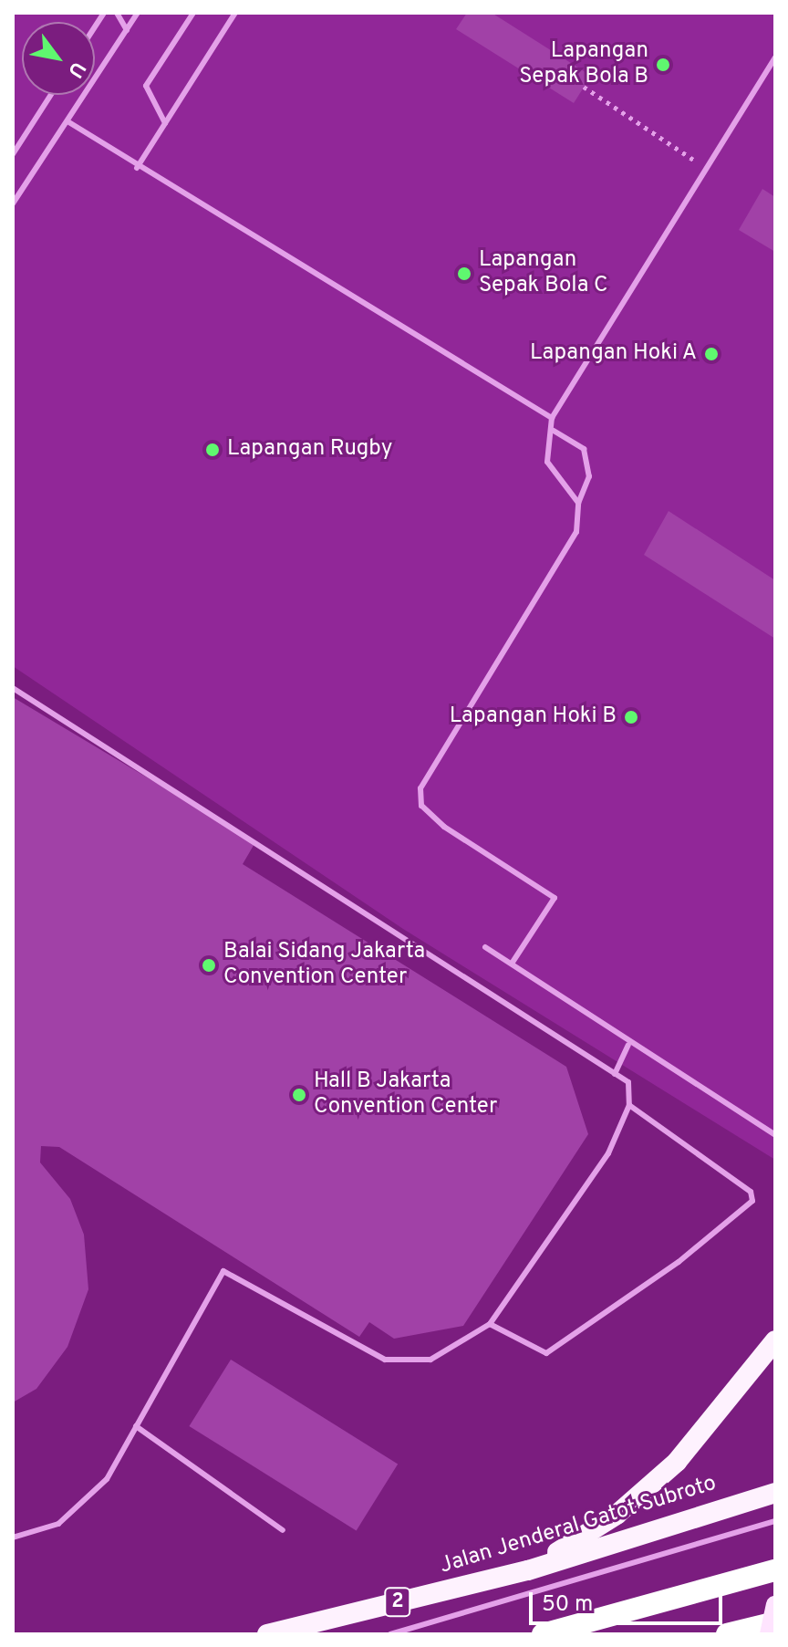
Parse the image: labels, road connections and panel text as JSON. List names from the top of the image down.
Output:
{
  "streets": {
    "highway": ["Jalan Jenderal Gatot Subroto", "2"]
  },
  "places": [
    "Lapangan Sepak Bola B",
    "Lapangan Sepak Bola C",
    "Lapangan Hoki A",
    "Lapangan Rugby",
    "Lapangan Hoki B",
    "Balai Sidang Jakarta Convention Center",
    "Hall B Jakarta Convention Center"
  ],
  "scale_bar": "50 m",
  "north": "bottom right"
}
